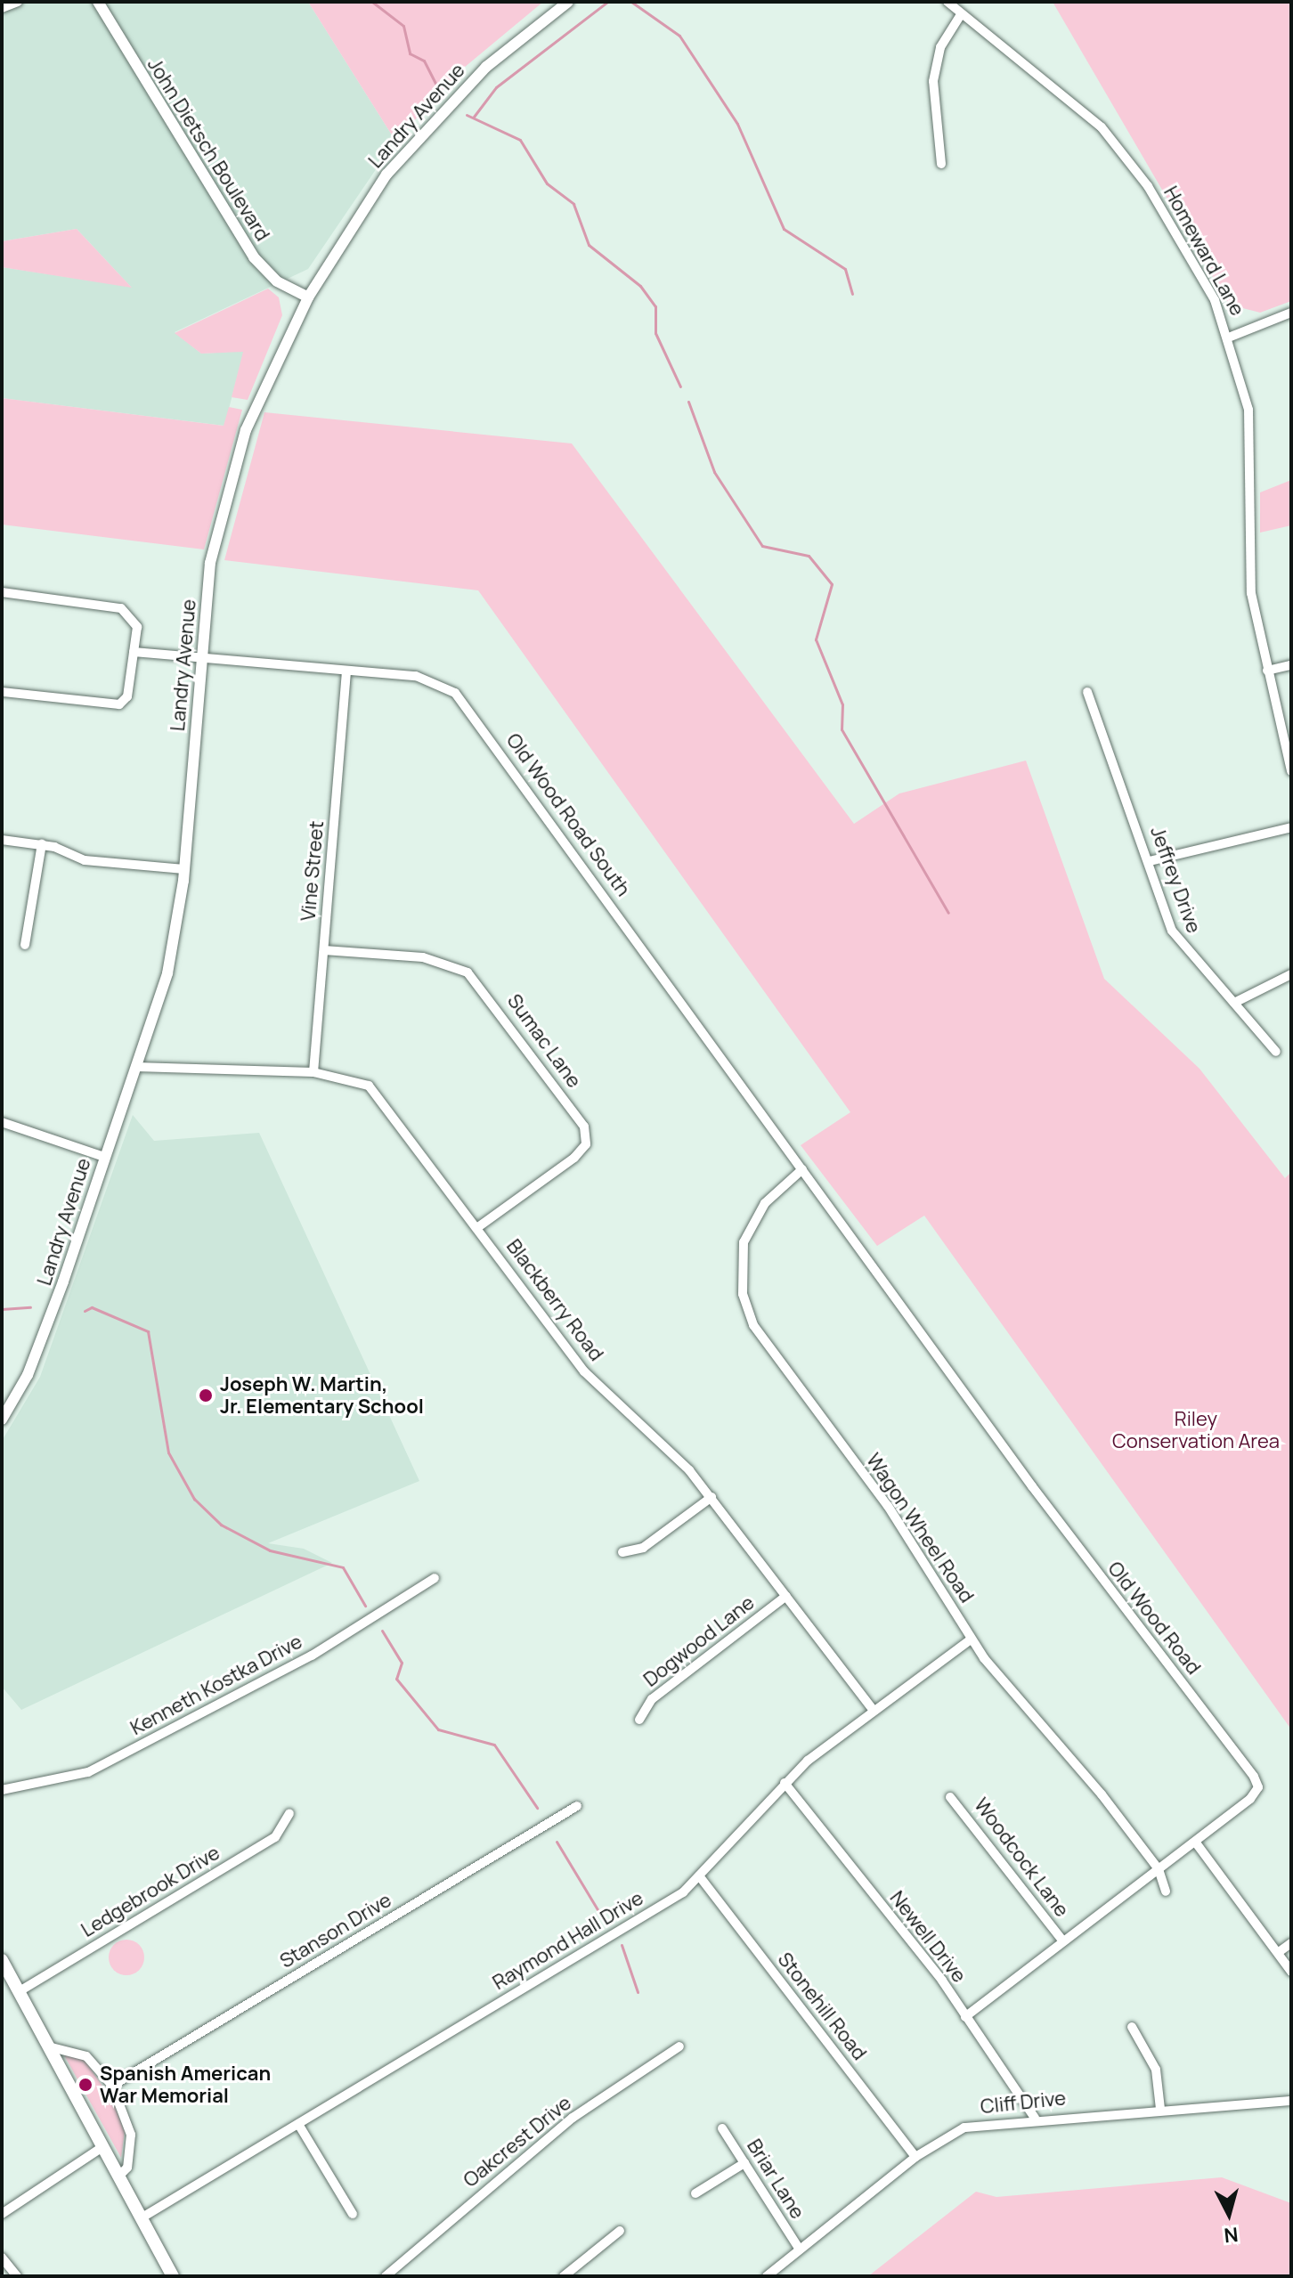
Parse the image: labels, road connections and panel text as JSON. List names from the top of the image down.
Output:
{
  "streets": {
    "street": [
      "Landry Avenue",
      "John Dietsch Boulevard",
      "Homeward Lane",
      "Old Wood Road South",
      "Vine Street",
      "Jeffrey Drive",
      "Sumac Lane",
      "Blackberry Road",
      "Wagon Wheel Road",
      "Old Wood Road",
      "Dogwood Lane",
      "Kenneth Kostka Drive",
      "Woodcock Lane",
      "Ledgebrook Drive",
      "Stanson Drive",
      "Newell Drive",
      "Raymond Hall Drive",
      "Stonehill Road",
      "Cliff Drive",
      "Oakcrest Drive",
      "Briar Lane"
    ]
  },
  "crossings": [
    ["Landry Avenue", "John Dietsch Boulevard"],
    ["Landry Avenue", "Old Wood Road South"],
    ["Landry Avenue", "Blackberry Road"],
    ["Old Wood Road South", "Vine Street"],
    ["Old Wood Road South", "Wagon Wheel Road"],
    ["Old Wood Road South", "Old Wood Road"],
    ["Vine Street", "Sumac Lane"],
    ["Vine Street", "Blackberry Road"],
    ["Sumac Lane", "Blackberry Road"],
    ["Blackberry Road", "Dogwood Lane"],
    ["Blackberry Road", "Raymond Hall Drive"],
    ["Wagon Wheel Road", "Old Wood Road"],
    ["Wagon Wheel Road", "Raymond Hall Drive"],
    ["Old Wood Road", "Woodcock Lane"],
    ["Old Wood Road", "Newell Drive"],
    ["Newell Drive", "Raymond Hall Drive"],
    ["Newell Drive", "Cliff Drive"],
    ["Raymond Hall Drive", "Stonehill Road"],
    ["Stonehill Road", "Cliff Drive"],
    ["Cliff Drive", "Briar Lane"]
  ],
  "parks": ["Riley Conservation Area"],
  "places": ["Joseph W. Martin, Jr. Elementary School", "Spanish American War Memorial"],
  "north": "bottom"
}
